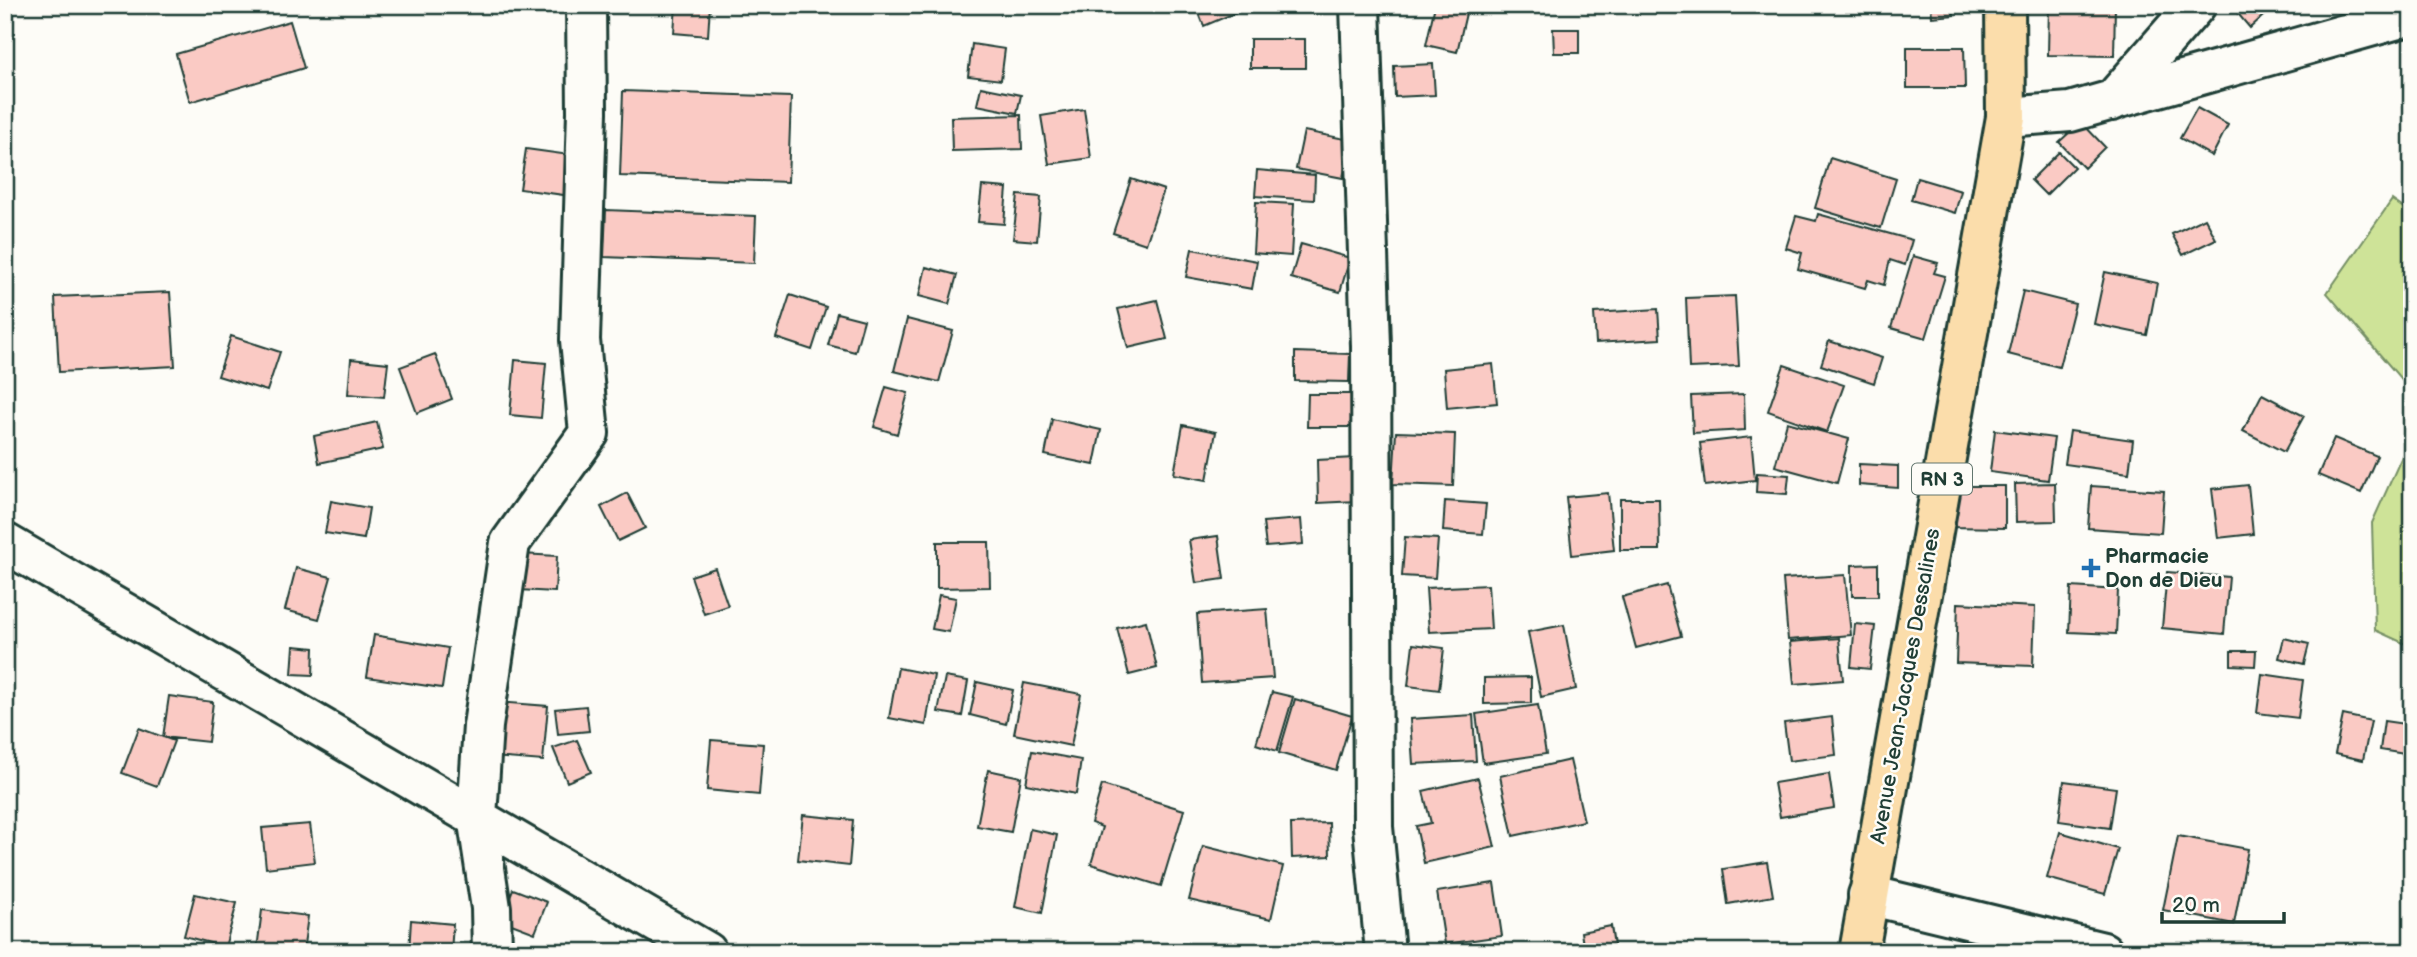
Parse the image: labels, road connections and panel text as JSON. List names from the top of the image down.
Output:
{
  "streets": {
    "main road": ["RN 3", "Avenue Jean-Jacques Dessalines"]
  },
  "places": {
    "health": ["Pharmacie Don de Dieu"]
  },
  "scale_bar": "20 m"
}
